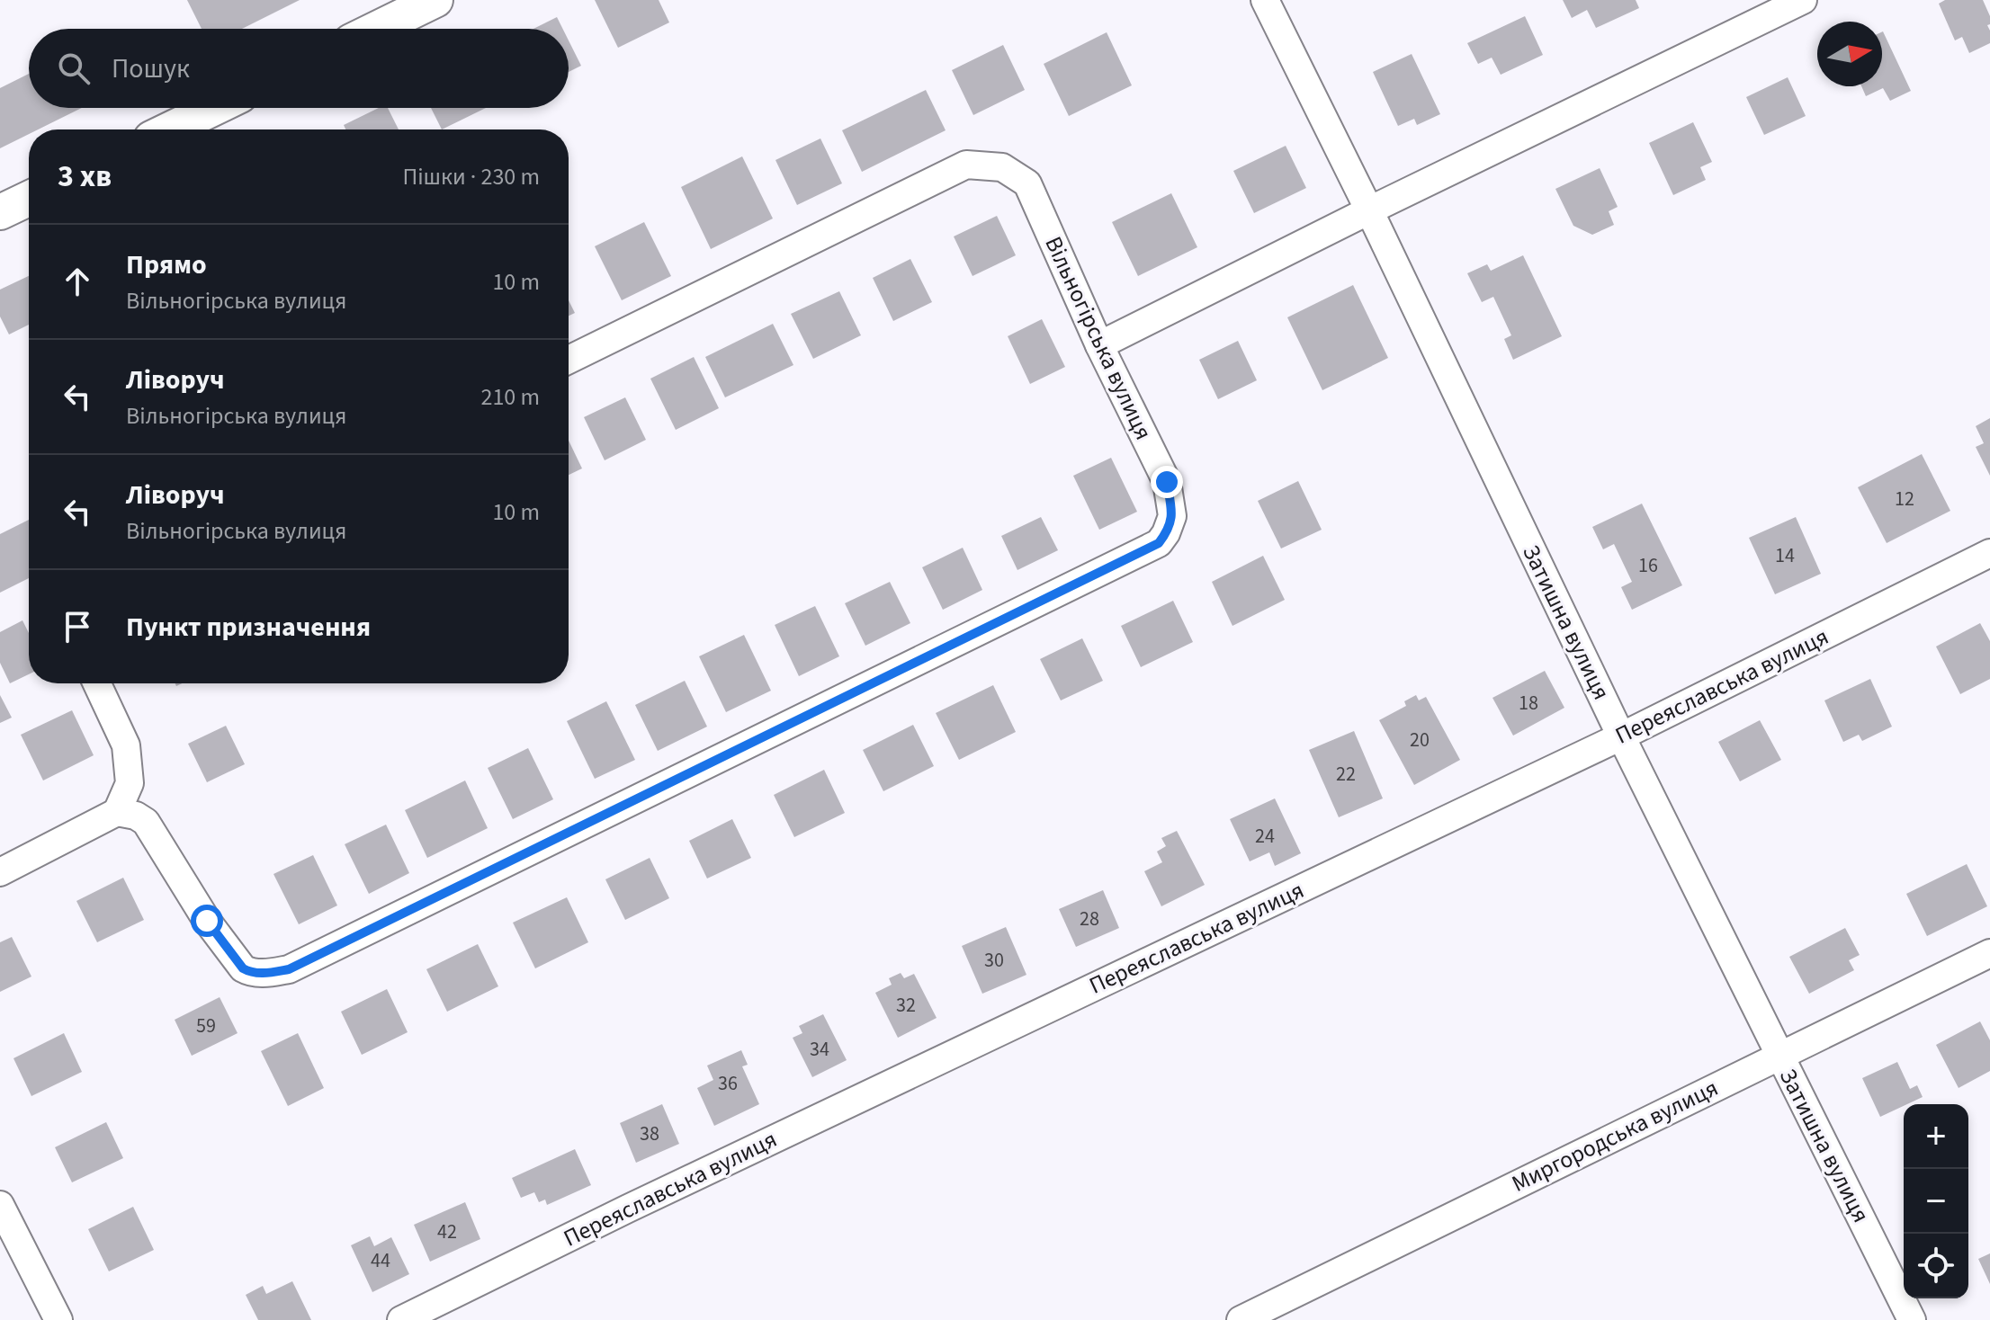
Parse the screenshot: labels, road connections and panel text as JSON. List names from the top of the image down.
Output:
{
  "streets": {
    "street": [
      "Вільногірська вулиця",
      "Затишна вулиця",
      "Переяславська вулиця",
      "Миргородська вулиця"
    ]
  },
  "crossings": [
    ["Затишна вулиця", "Переяславська вулиця"],
    ["Затишна вулиця", "Миргородська вулиця"]
  ],
  "house_numbers": [
    "12",
    "14",
    "16",
    "18",
    "20",
    "22",
    "24",
    "28",
    "30",
    "32",
    "59",
    "34",
    "36",
    "38",
    "42",
    "44"
  ],
  "north": "right",
  "page": {
    "search": "Пошук",
    "heading": ["3 хв", "Пішки · 230 m"],
    "list": [
      ["Прямо", "Вільногірська вулиця", "10 m"],
      ["Ліворуч", "Вільногірська вулиця", "210 m"],
      ["Ліворуч", "Вільногірська вулиця", "10 m"],
      "Пункт призначення"
    ],
    "map_buttons": ["+", "−"]
  }
}
